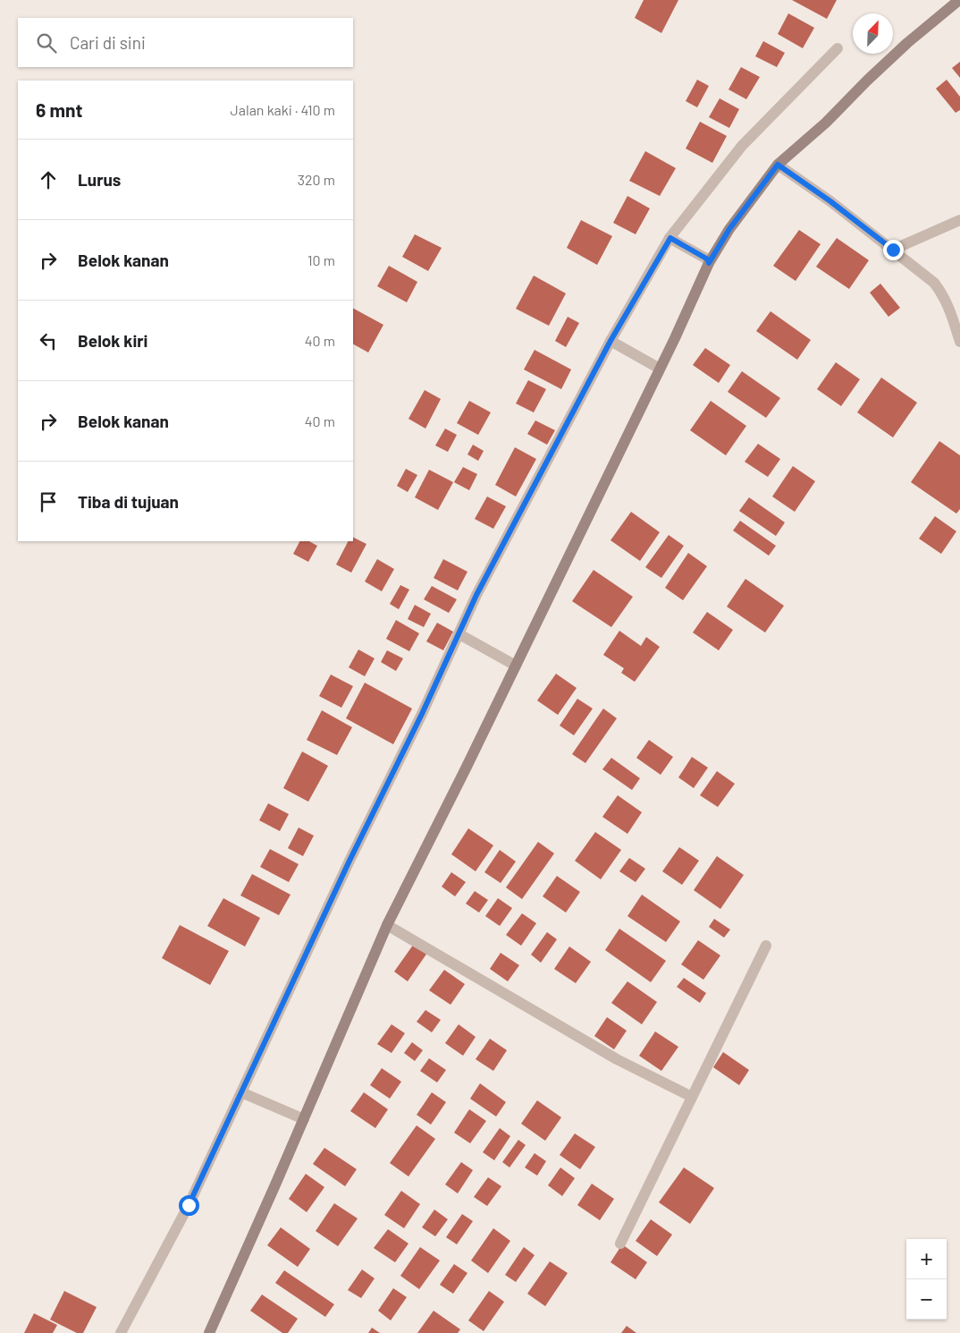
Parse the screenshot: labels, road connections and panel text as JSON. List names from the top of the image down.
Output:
{
  "north": "top right",
  "page": {
    "search": "Cari di sini",
    "heading": ["6 mnt", "Jalan kaki · 410 m"],
    "list": [
      ["Lurus", "320 m"],
      ["Belok kanan", "10 m"],
      ["Belok kiri", "40 m"],
      ["Belok kanan", "40 m"],
      "Tiba di tujuan"
    ],
    "map_buttons": ["+", "−"]
  }
}
